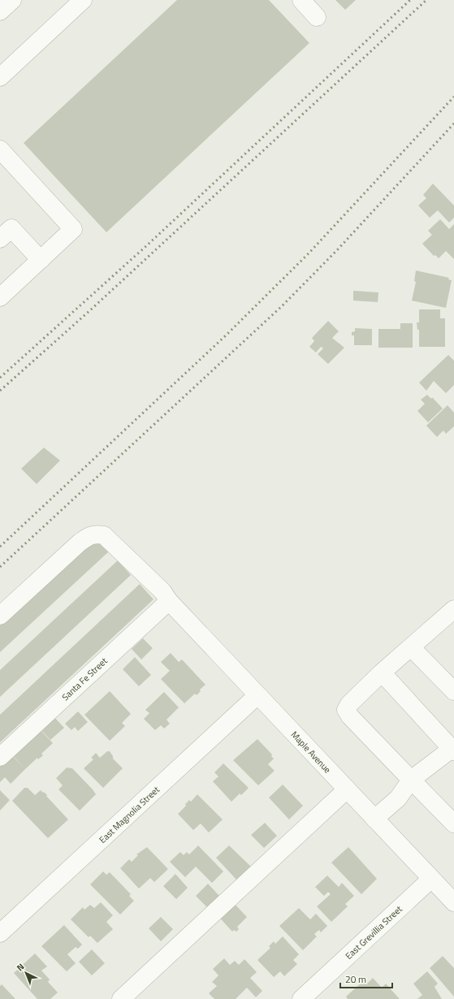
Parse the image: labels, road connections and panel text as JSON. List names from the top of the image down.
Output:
{
  "streets": {
    "street": [
      "Santa Fe Street",
      "Maple Avenue",
      "East Magnolia Street",
      "East Grevillia Street"
    ]
  },
  "crossings": [
    ["Santa Fe Street", "Maple Avenue"],
    ["Maple Avenue", "East Magnolia Street"],
    ["Maple Avenue", "East Grevillia Street"]
  ],
  "scale_bar": "20 m",
  "north": "top left"
}
